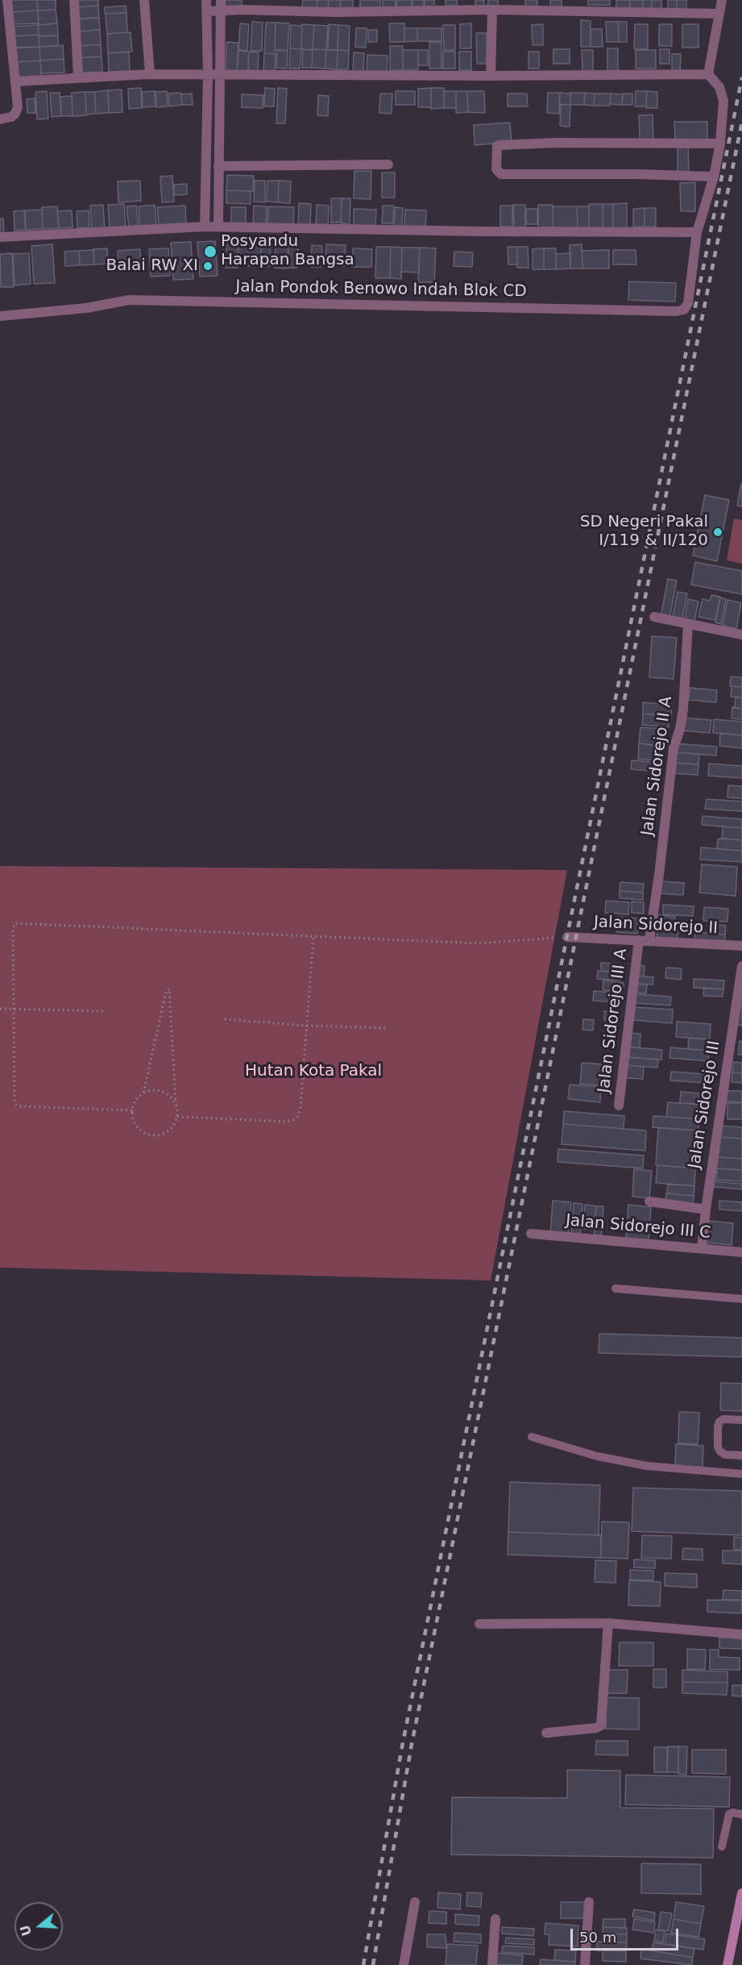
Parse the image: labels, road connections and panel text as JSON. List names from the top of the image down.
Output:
{
  "streets": {
    "street": [
      "Jalan Pondok Benowo Indah Blok CD",
      "Jalan Sidorejo II A",
      "Jalan Sidorejo II",
      "Jalan Sidorejo III A",
      "Jalan Sidorejo III",
      "Jalan Sidorejo III C"
    ]
  },
  "crossings": [
    ["Jalan Sidorejo II A", "Jalan Sidorejo II"],
    ["Jalan Sidorejo II", "Jalan Sidorejo III A"],
    ["Jalan Sidorejo III", "Jalan Sidorejo III C"]
  ],
  "parks": ["Hutan Kota Pakal"],
  "places": ["Posyandu Harapan Bangsa", "Balai RW XI", "SD Negeri Pakal I/119 & II/120"],
  "scale_bar": "50 m",
  "north": "left"
}
